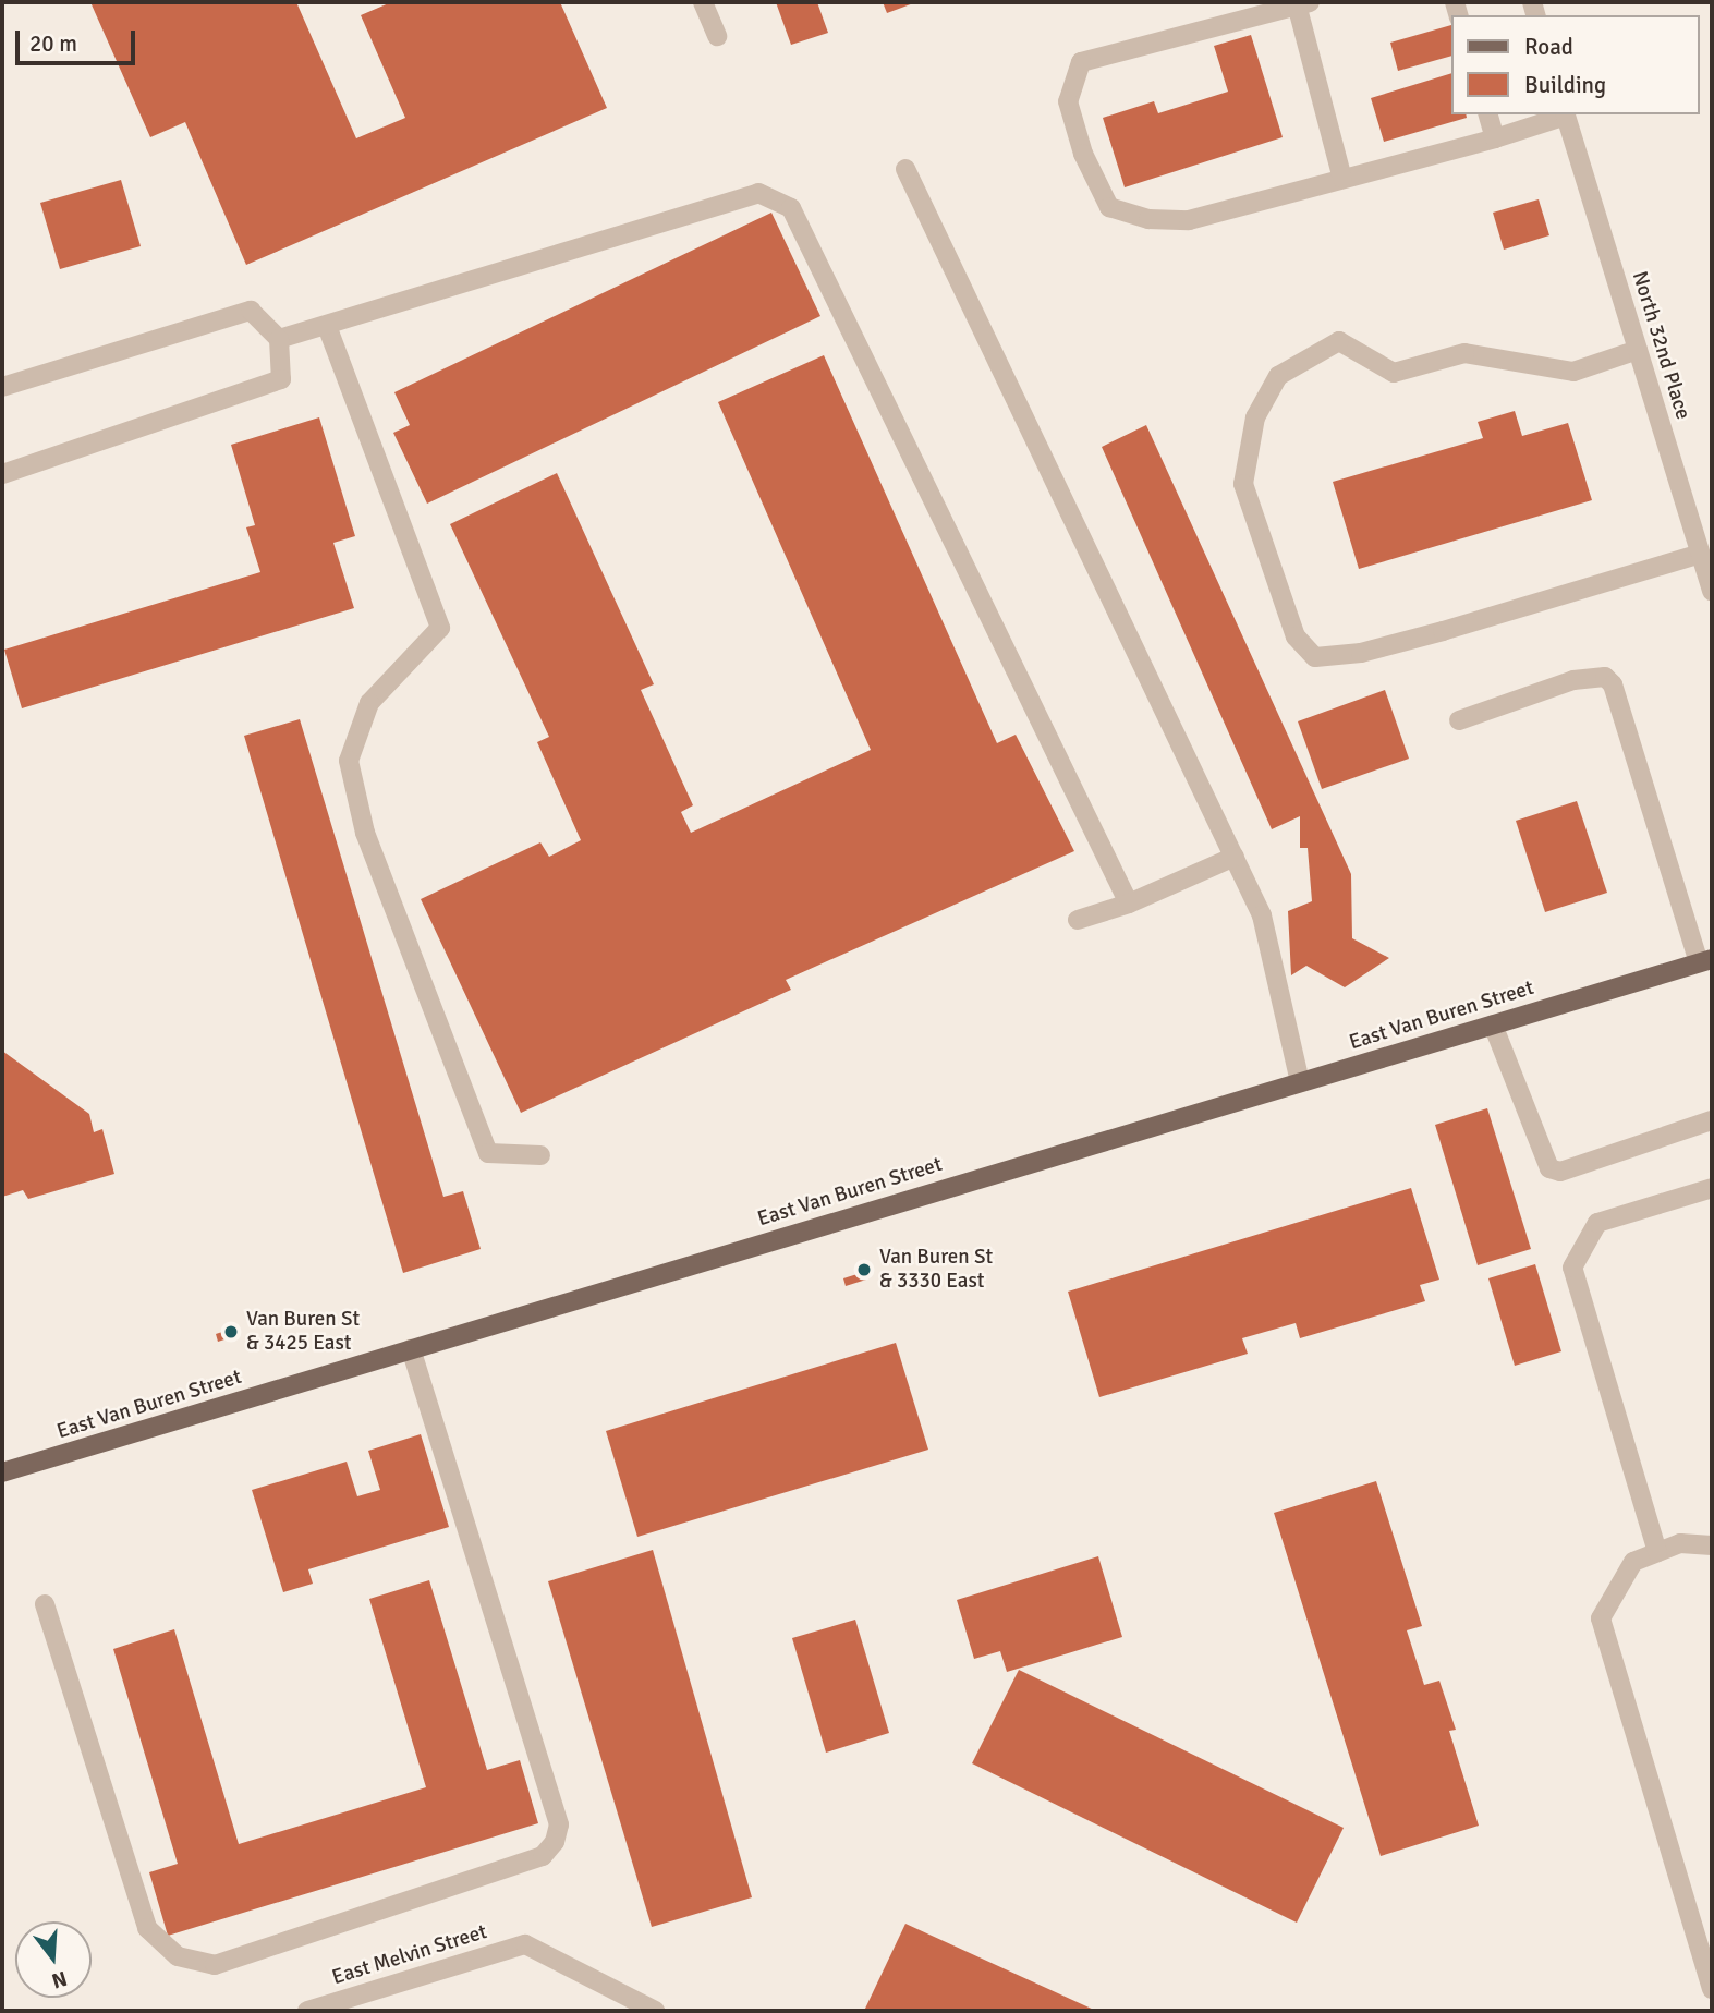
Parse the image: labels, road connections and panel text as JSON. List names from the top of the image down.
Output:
{
  "streets": {
    "main road": ["East Van Buren Street"],
    "street": ["North 32nd Place", "East Melvin Street"]
  },
  "places": ["Van Buren St & 3330 East", "Van Buren St & 3425 East"],
  "legend": ["Road", "Building"],
  "scale_bar": "20 m",
  "north": "bottom"
}
